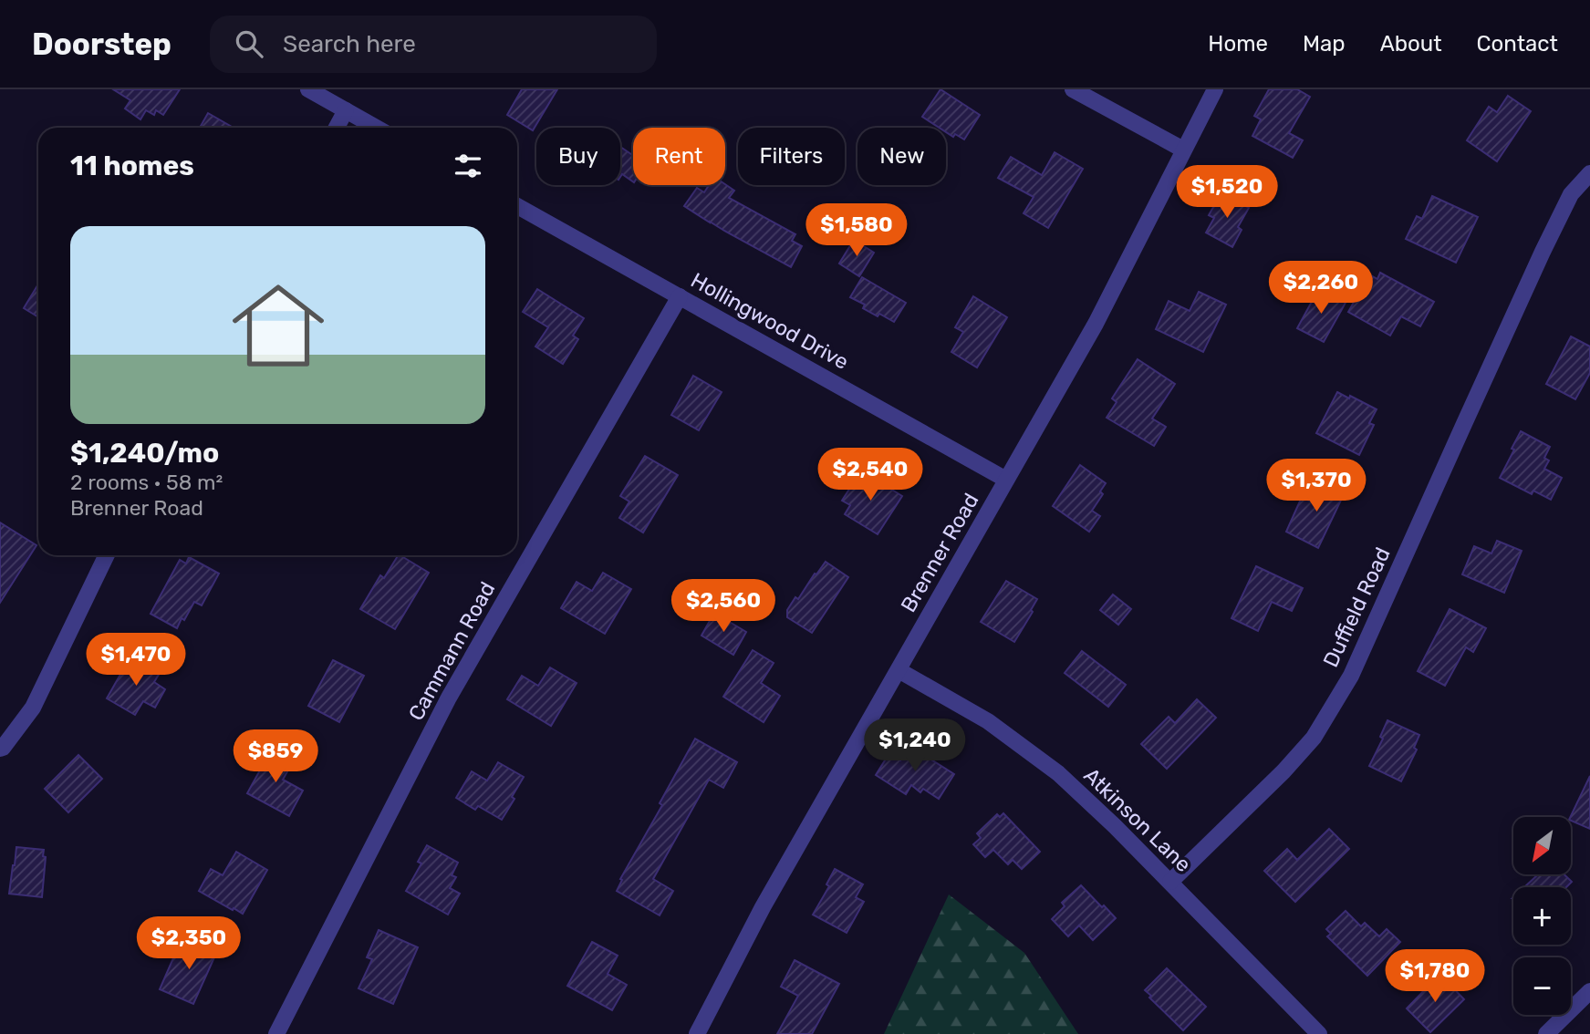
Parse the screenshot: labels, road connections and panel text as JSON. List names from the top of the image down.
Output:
{
  "streets": {
    "street": [
      "Hollingwood Drive",
      "Brenner Road",
      "Duffield Road",
      "Cammann Road",
      "Atkinson Lane"
    ]
  },
  "crossings": [
    ["Hollingwood Drive", "Brenner Road"],
    ["Hollingwood Drive", "Cammann Road"],
    ["Brenner Road", "Atkinson Lane"],
    ["Duffield Road", "Atkinson Lane"]
  ],
  "north": "bottom left",
  "page": {
    "header": "Doorstep",
    "search": "Search here",
    "nav": [
      "Home",
      "Map",
      "About",
      "Contact"
    ],
    "chip": [
      "Buy",
      "Rent",
      "Filters",
      "New"
    ],
    "heading": "11 homes",
    "price": [
      "$1,520",
      "$1,580",
      "$2,260",
      "$2,540",
      "$1,370",
      "$2,560",
      "$1,470",
      "$1,240",
      "$859",
      "$2,350",
      "$1,780"
    ],
    "list": [
      {
        "name": "$1,240/mo",
        "note": "2 rooms · 58 m² · Brenner Road"
      }
    ],
    "map_buttons": ["+", "−"]
  }
}
